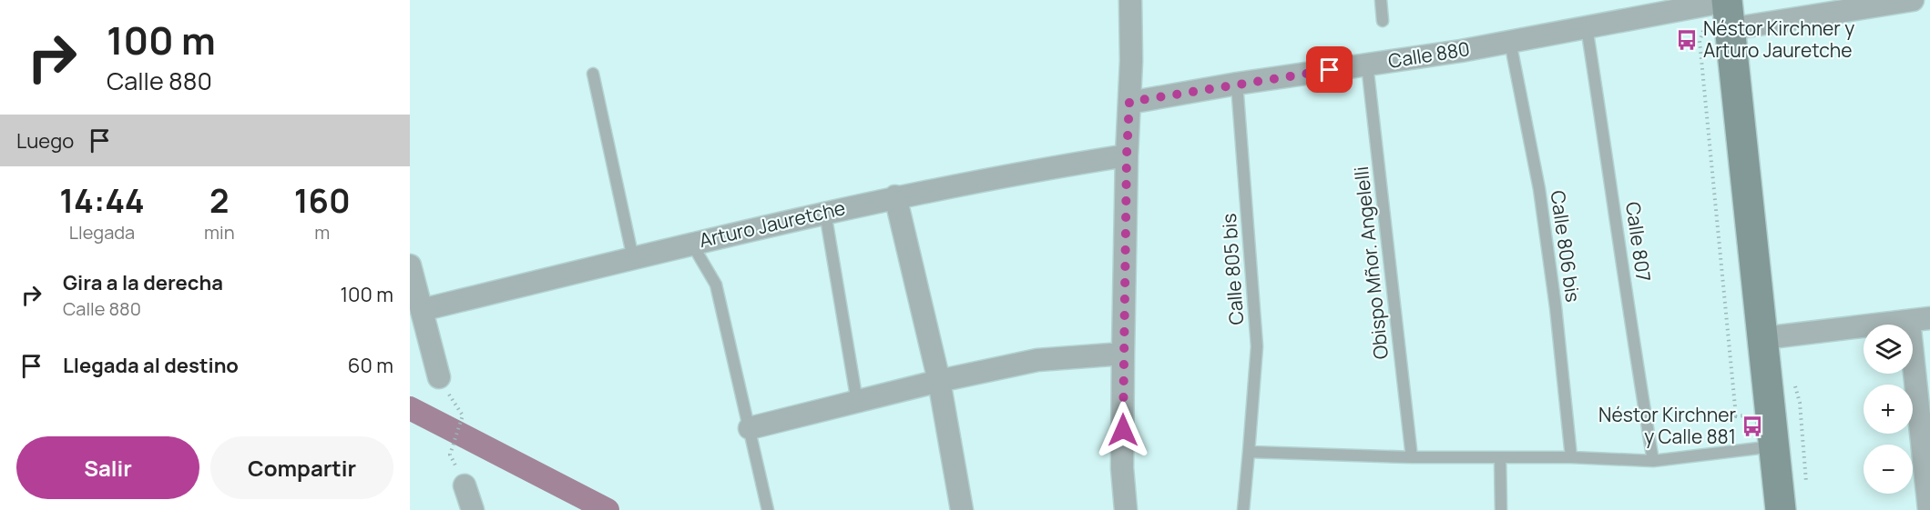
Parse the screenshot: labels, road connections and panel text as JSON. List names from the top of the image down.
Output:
{
  "streets": {
    "street": ["Calle 880", "Arturo Jauretche"],
    "lane": [
      "Calle 807",
      "Calle 806 bis",
      "Obispo Mñor. Angelelli",
      "Calle 805 bis"
    ]
  },
  "crossings": [
    ["Calle 880", "Calle 807"],
    ["Calle 880", "Calle 806 bis"],
    ["Calle 880", "Obispo Mñor. Angelelli"],
    ["Calle 880", "Calle 805 bis"]
  ],
  "places": {
    "bus stop": ["Néstor Kirchner y Arturo Jauretche", "Néstor Kirchner y Calle 881"]
  },
  "page": {
    "turn": ["100 m", "Calle 880"],
    "then": "Luego",
    "eta": [
      "14:44",
      "Llegada",
      "2",
      "min",
      "160",
      "m"
    ],
    "list": [
      {
        "name": "Gira a la derecha",
        "note": "Calle 880",
        "value": "100 m"
      },
      {
        "name": "Llegada al destino",
        "value": "60 m"
      }
    ],
    "map_buttons": ["+", "−"],
    "buttons": ["Salir", "Compartir"]
  }
}
